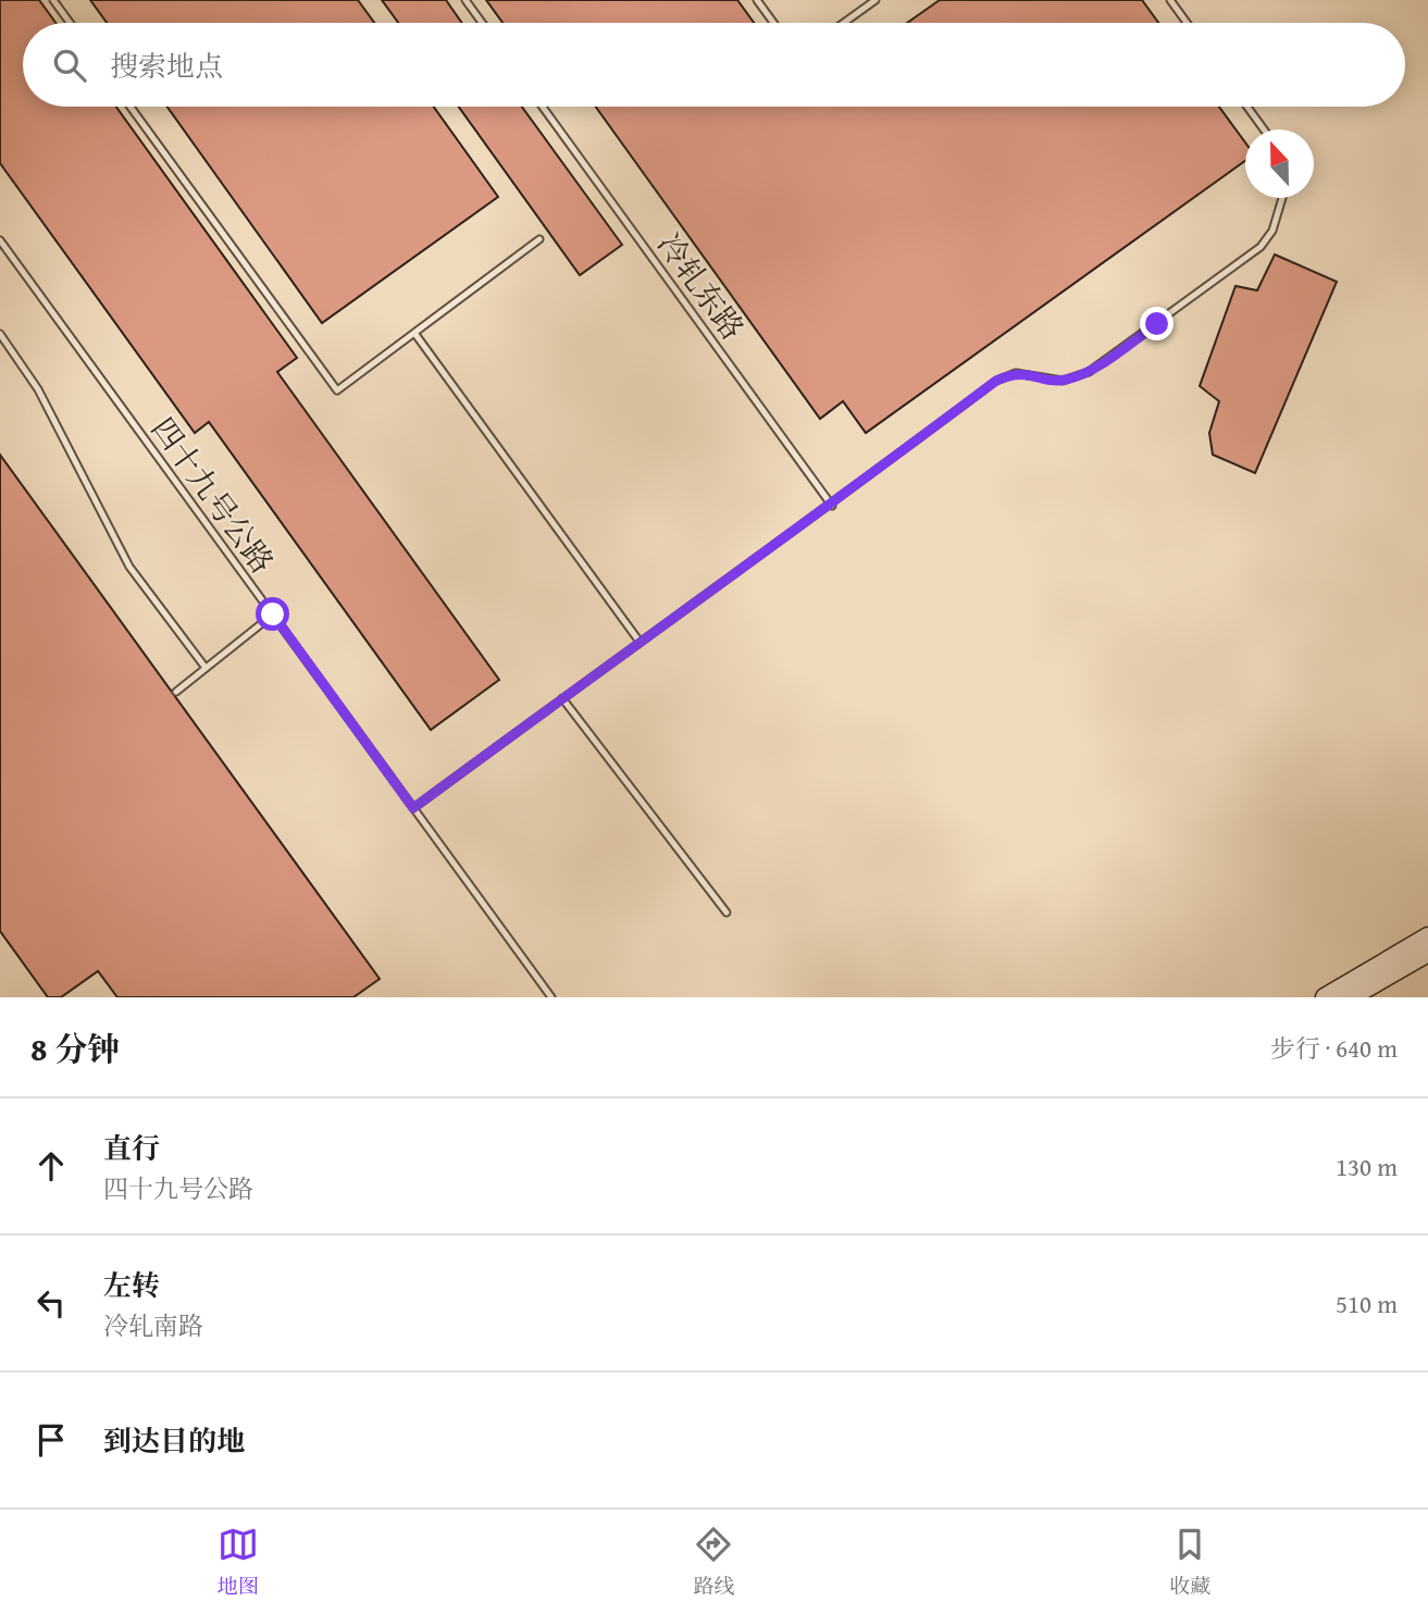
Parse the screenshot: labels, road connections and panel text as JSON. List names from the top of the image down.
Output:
{
  "streets": {
    "lane": ["冷轧东路", "四十九号公路"]
  },
  "north": "top",
  "page": {
    "search": "搜索地点",
    "heading": ["8 分钟", "步行 · 640 m"],
    "list": [
      ["直行", "四十九号公路", "130 m"],
      ["左转", "冷轧南路", "510 m"],
      "到达目的地"
    ],
    "nav": ["地图", "路线", "收藏"]
  }
}
